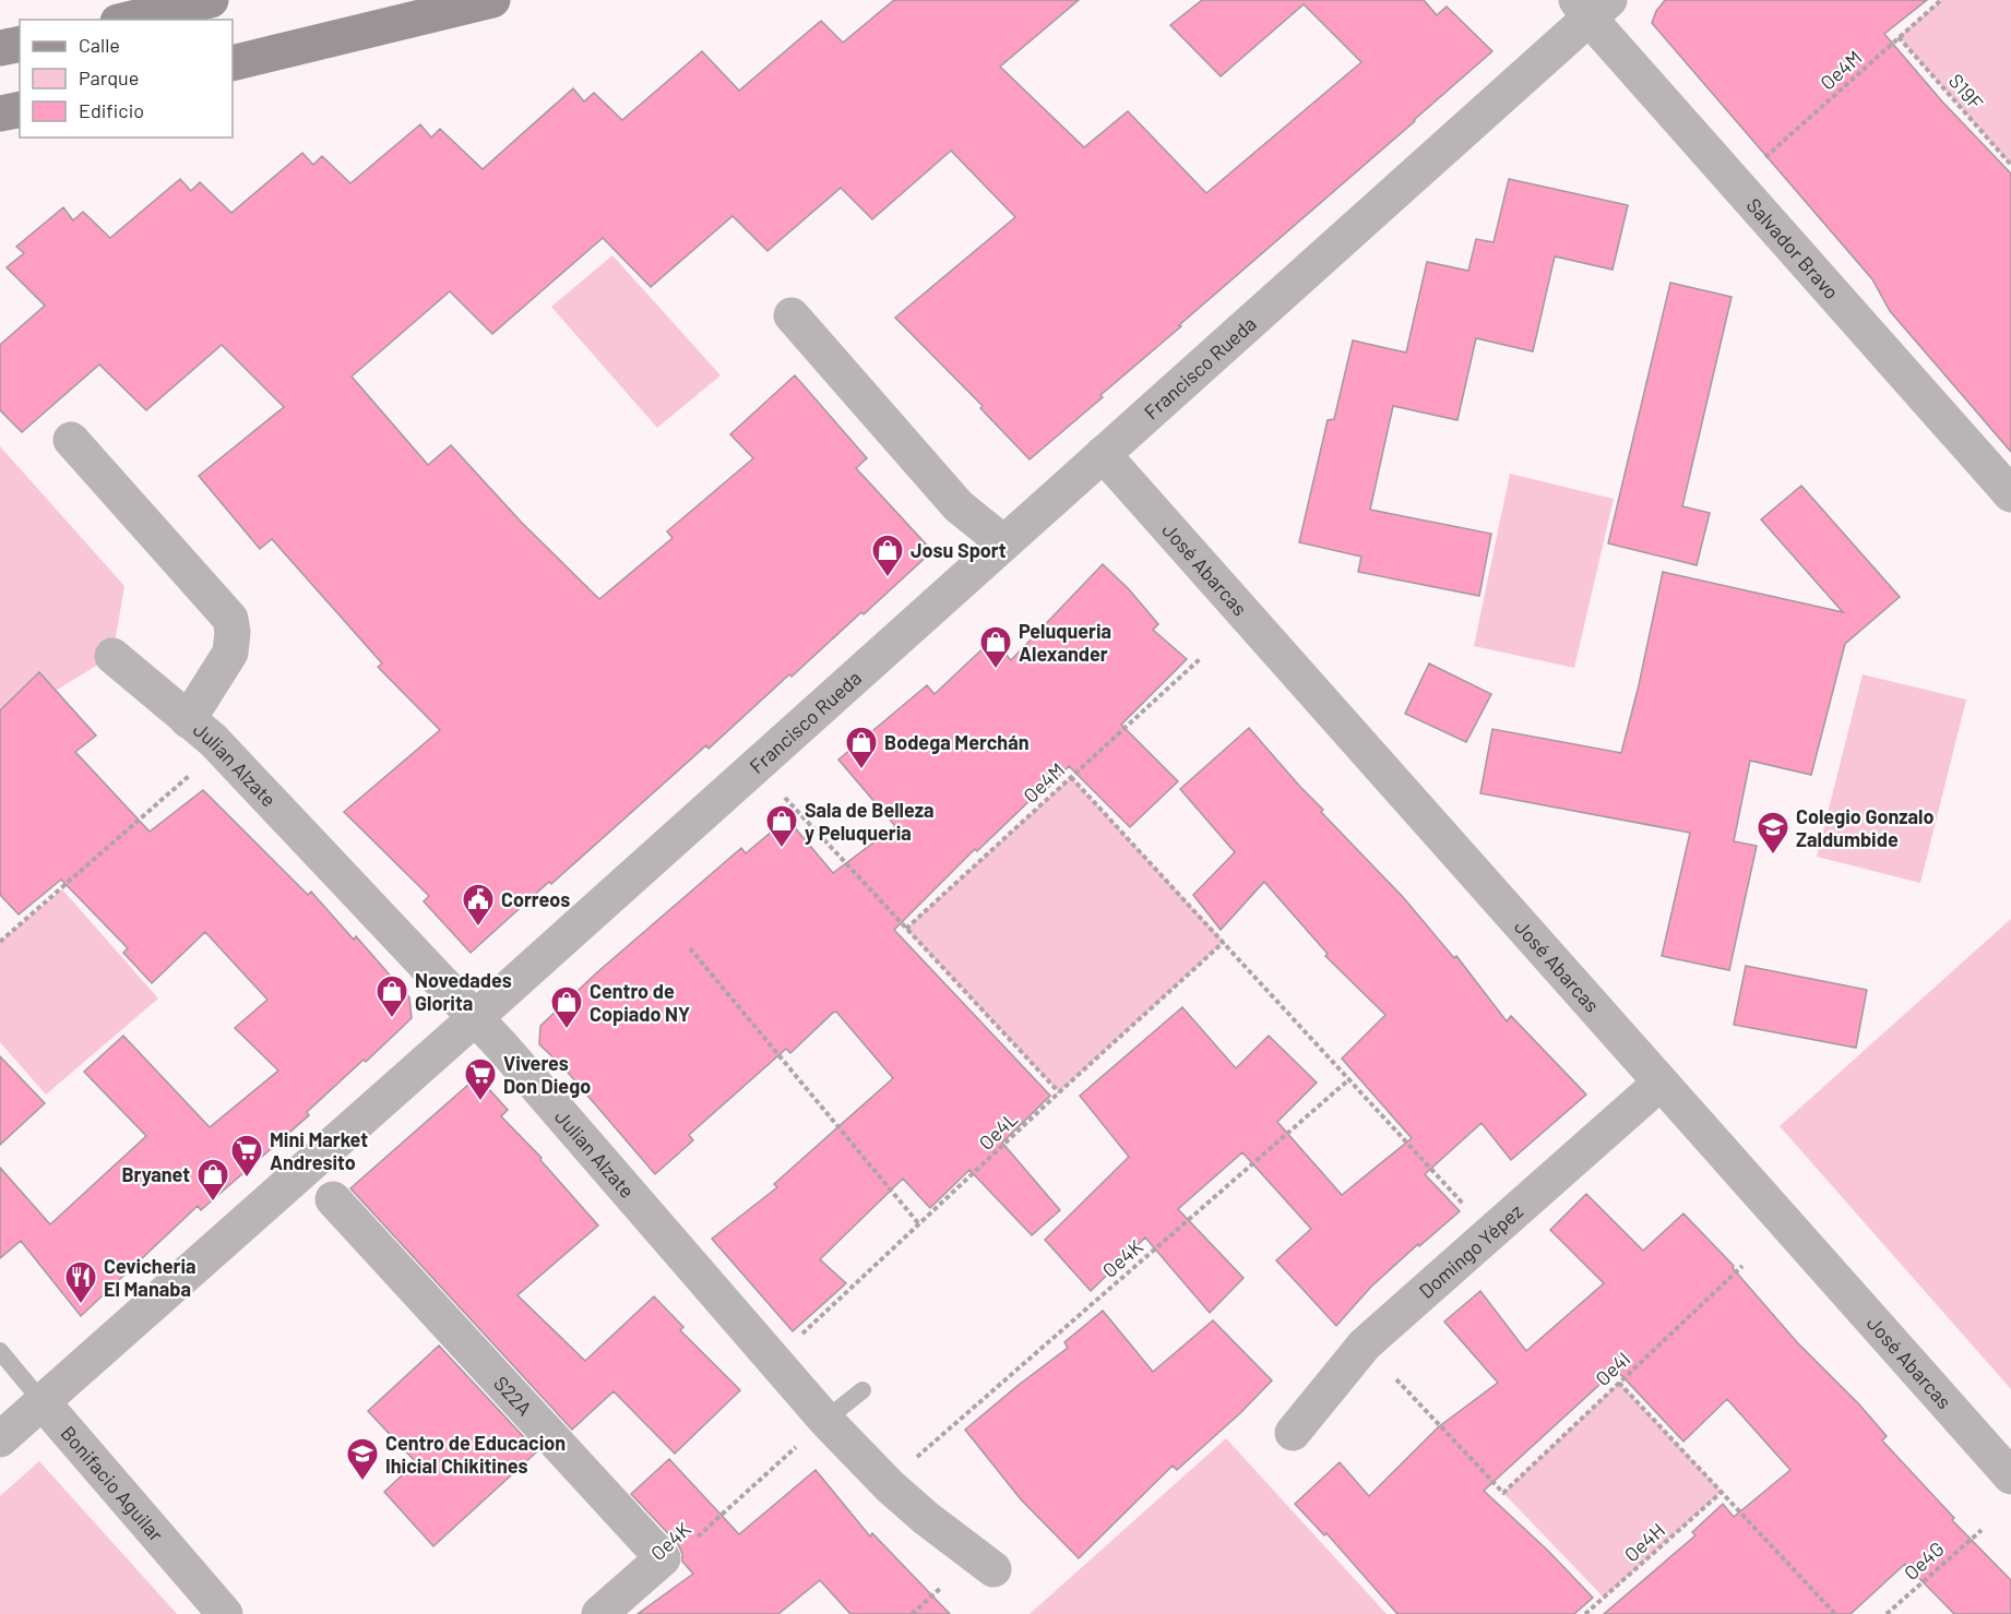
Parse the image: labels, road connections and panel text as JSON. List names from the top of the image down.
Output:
{
  "streets": {
    "street": [
      "Salvador Bravo",
      "Francisco Rueda",
      "José Abarcas",
      "Julian Alzate",
      "Domingo Yépez",
      "S22A",
      "Bonifacio Aguilar"
    ],
    "path": [
      "Oe4M",
      "S19F",
      "Oe4L",
      "Oe4K",
      "Oe4I",
      "Oe4H",
      "Oe4G"
    ]
  },
  "crossings": [
    ["Oe4M", "S19F"],
    ["Salvador Bravo", "Francisco Rueda"],
    ["Francisco Rueda", "José Abarcas"],
    ["Francisco Rueda", "Julian Alzate"],
    ["Francisco Rueda", "Bonifacio Aguilar"],
    ["José Abarcas", "Domingo Yépez"]
  ],
  "places": {
    "shop": [
      "Josu Sport",
      "Peluqueria Alexander",
      "Bodega Merchán",
      "Sala de Belleza y Peluqueria",
      "Novedades Glorita",
      "Centro de Copiado NY",
      "Bryanet"
    ],
    "school or university": ["Colegio Gonzalo Zaldumbide", "Centro de Educacion Ihicial Chikitines"],
    "public building": ["Correos"],
    "supermarket": ["Viveres Don Diego", "Mini Market Andresito"],
    "restaurant": ["Cevicheria El Manaba"]
  },
  "legend": ["Calle", "Parque", "Edificio"]
}
